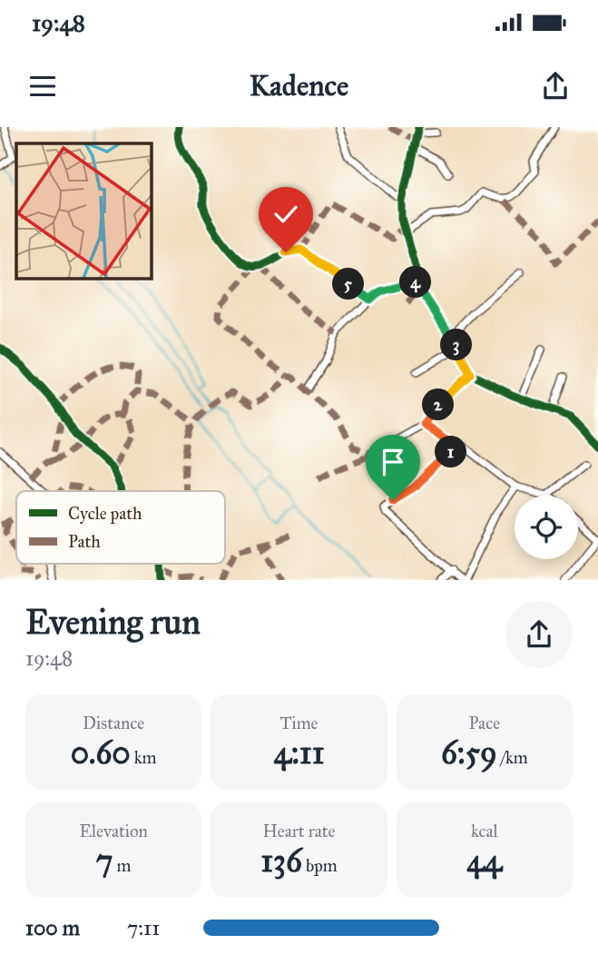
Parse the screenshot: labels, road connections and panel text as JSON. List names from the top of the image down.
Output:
{
  "legend": ["Cycle path", "Path"],
  "page": {
    "status": "19:48",
    "header": "Kadence",
    "pins": [
      "4",
      "5",
      "3",
      "2",
      "1"
    ],
    "heading": ["Evening run", "19:48"],
    "stats": [
      ["Distance", "0.60 km"],
      ["Time", "4:11"],
      ["Pace", "6:59 /km"],
      ["Elevation", "7 m"],
      ["Heart rate", "136 bpm"],
      ["kcal", "44"]
    ],
    "list": [
      {
        "name": "100 m",
        "note": "7:11"
      }
    ]
  }
}
